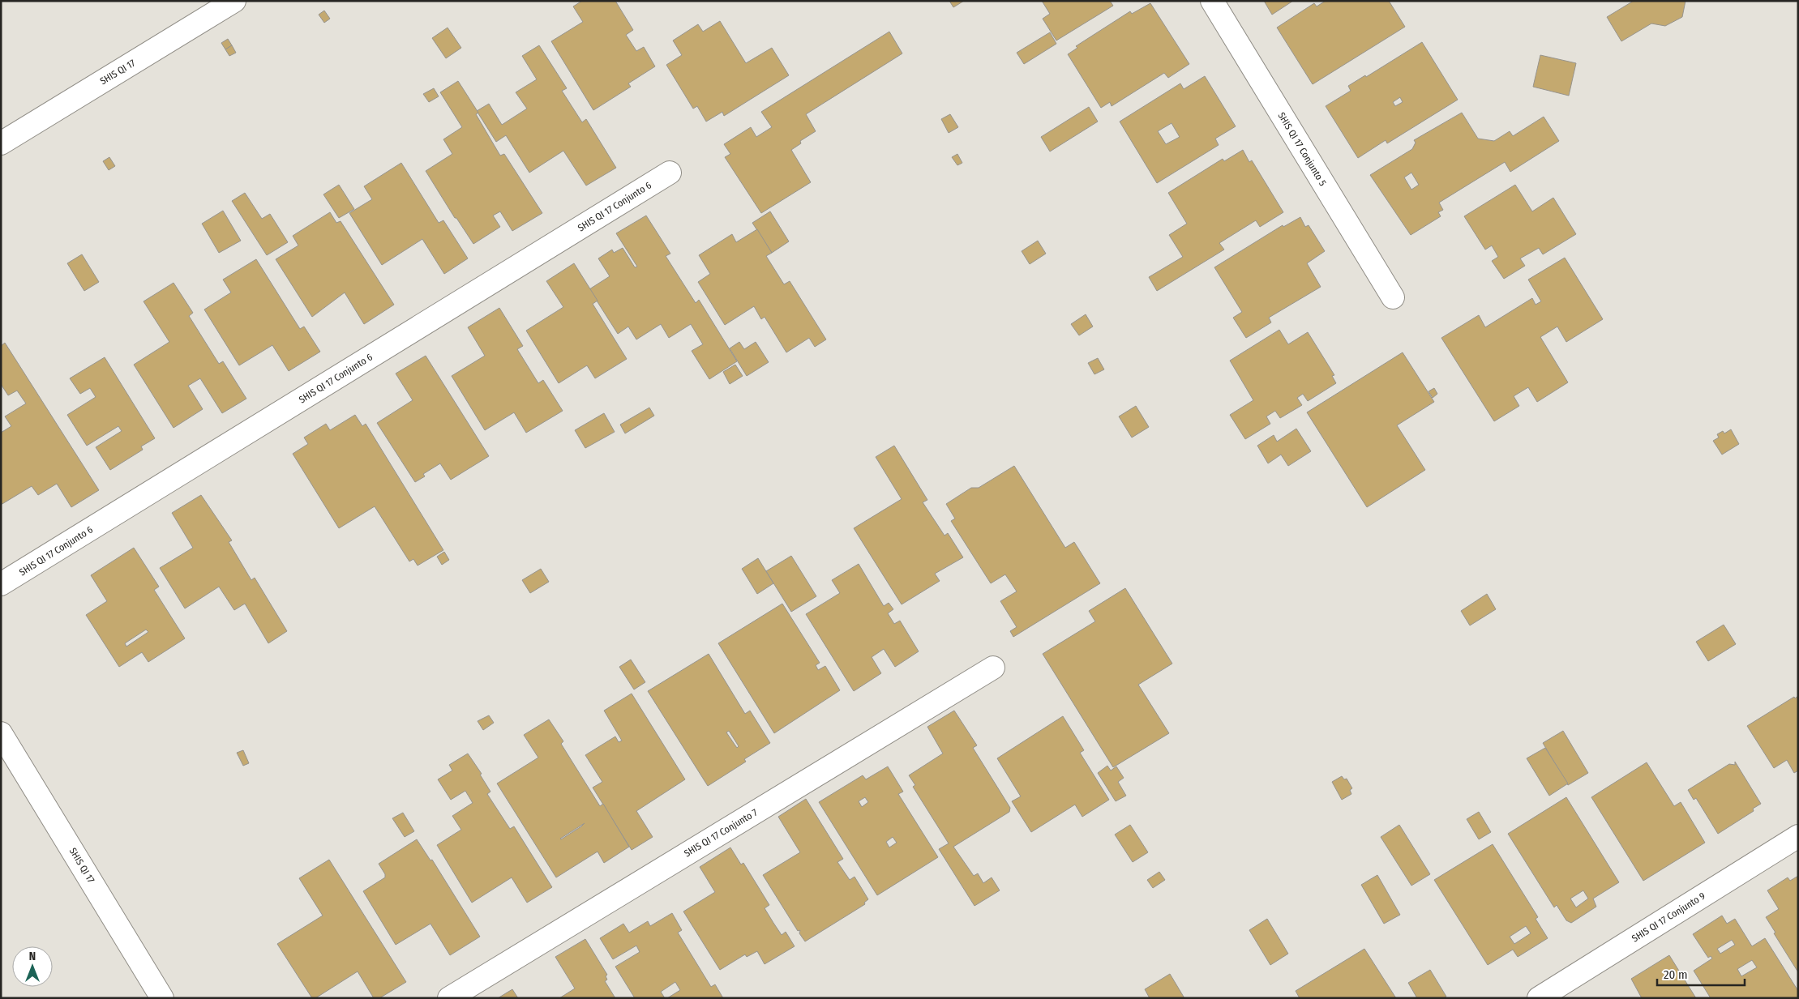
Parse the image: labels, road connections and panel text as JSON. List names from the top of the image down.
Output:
{
  "streets": {
    "street": [
      "SHIS QI 17",
      "SHIS QI 17 Conjunto 5",
      "SHIS QI 17 Conjunto 6",
      "SHIS QI 17 Conjunto 7",
      "SHIS QI 17 Conjunto 9"
    ]
  },
  "scale_bar": "20 m",
  "north": "top"
}
